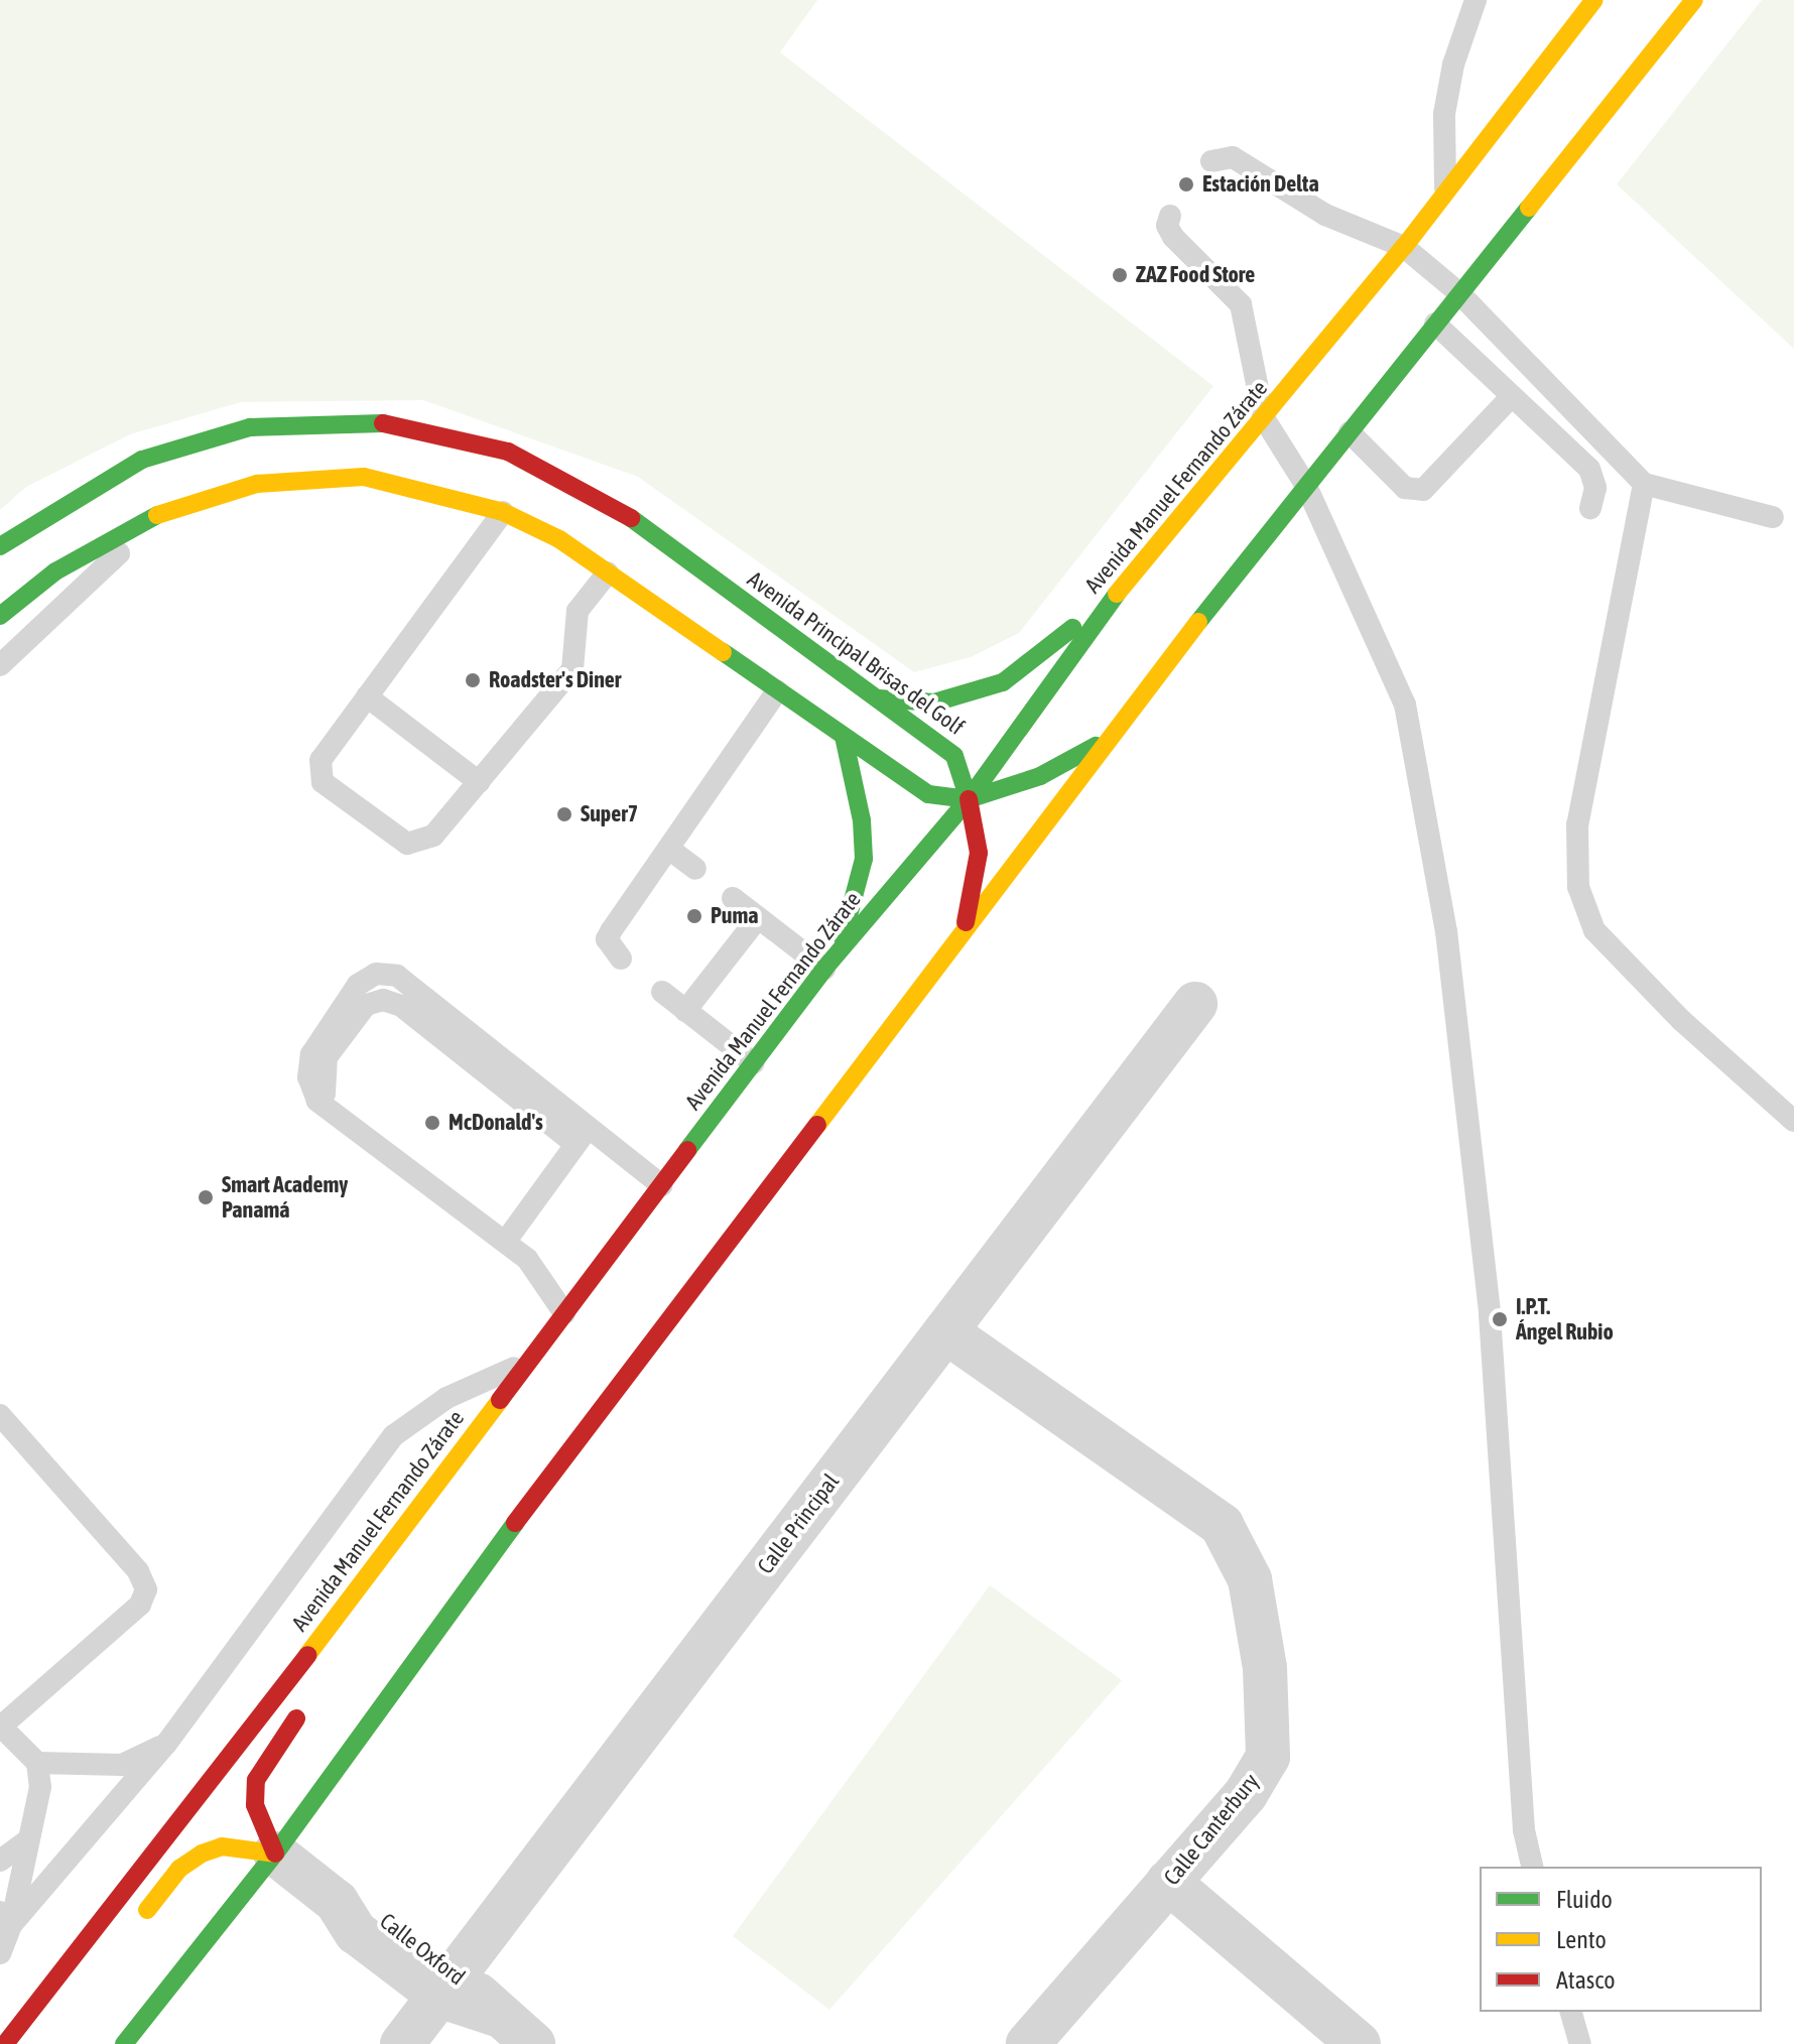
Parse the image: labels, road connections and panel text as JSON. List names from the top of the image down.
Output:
{
  "streets": {
    "main road": ["Avenida Manuel Fernando Zárate", "Avenida Principal Brisas del Golf"],
    "street": ["Calle Principal", "Calle Canterbury", "Calle Oxford"]
  },
  "crossings": [
    ["Avenida Manuel Fernando Zárate", "Avenida Principal Brisas del Golf"],
    ["Calle Principal", "Calle Canterbury"],
    ["Calle Principal", "Calle Oxford"]
  ],
  "places": [
    "Estación Delta",
    "ZAZ Food Store",
    "Roadster's Diner",
    "Super7",
    "Puma",
    "McDonald's",
    "Smart Academy Panamá",
    "I.P.T. Ángel Rubio"
  ],
  "legend": ["Fluido", "Lento", "Atasco"]
}
